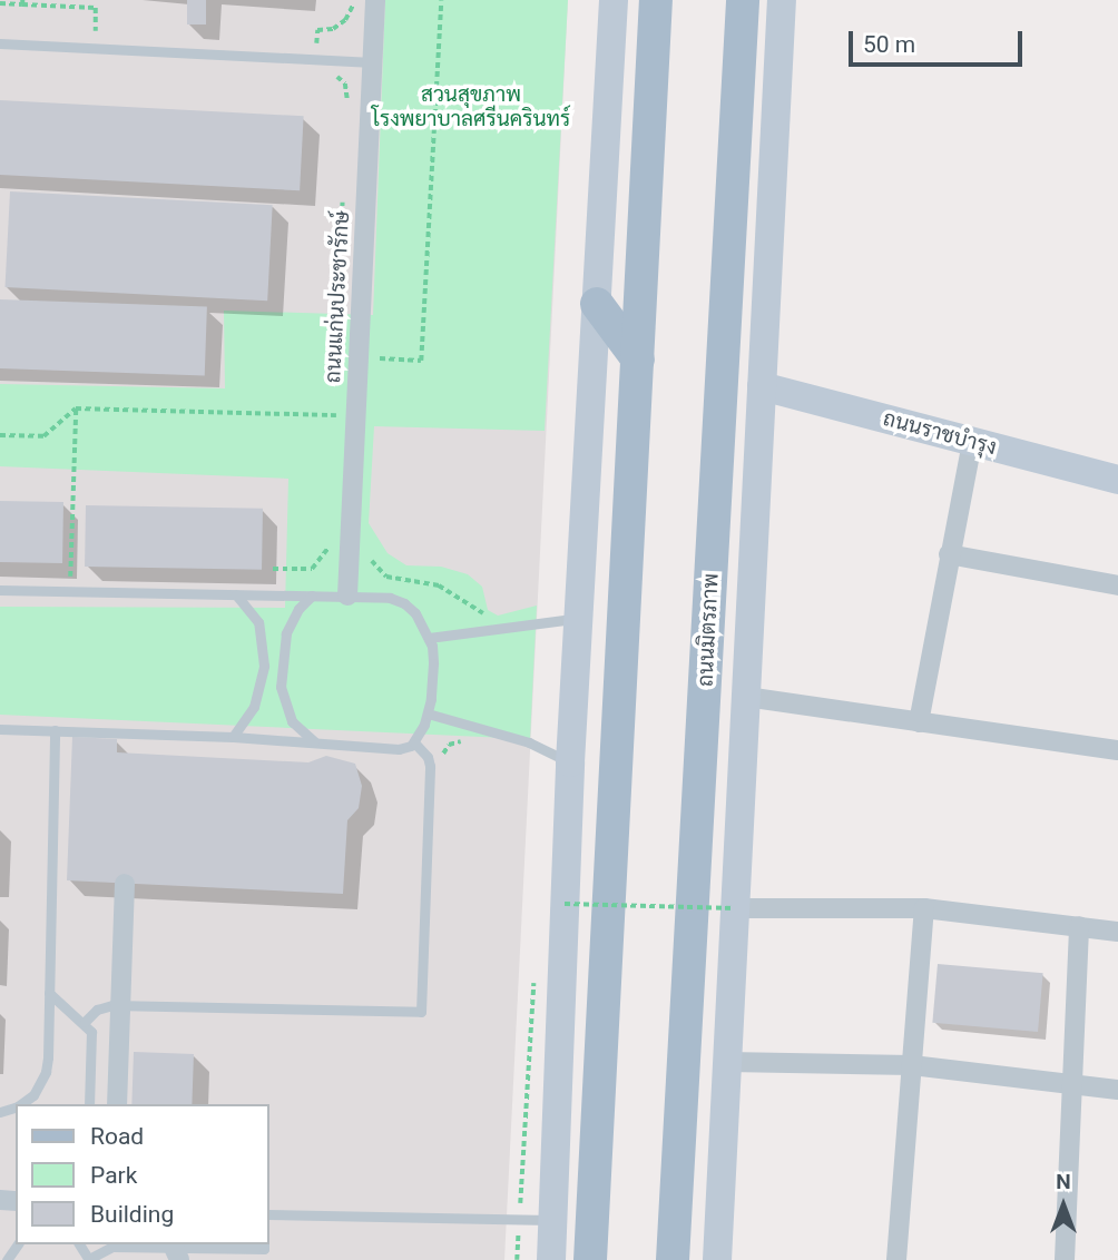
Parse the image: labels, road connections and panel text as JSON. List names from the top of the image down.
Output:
{
  "streets": {
    "main road": ["ถนนราชบำรุง", "ถนนมิตรภาพ"],
    "street": ["ถนนแก่นประชารักษ์"]
  },
  "crossings": [
    ["ถนนราชบำรุง", "ถนนมิตรภาพ"]
  ],
  "parks": ["สวนสุขภาพ โรงพยาบาลศรีนครินทร์"],
  "legend": ["Road", "Park", "Building"],
  "scale_bar": "50 m",
  "north": "top"
}
